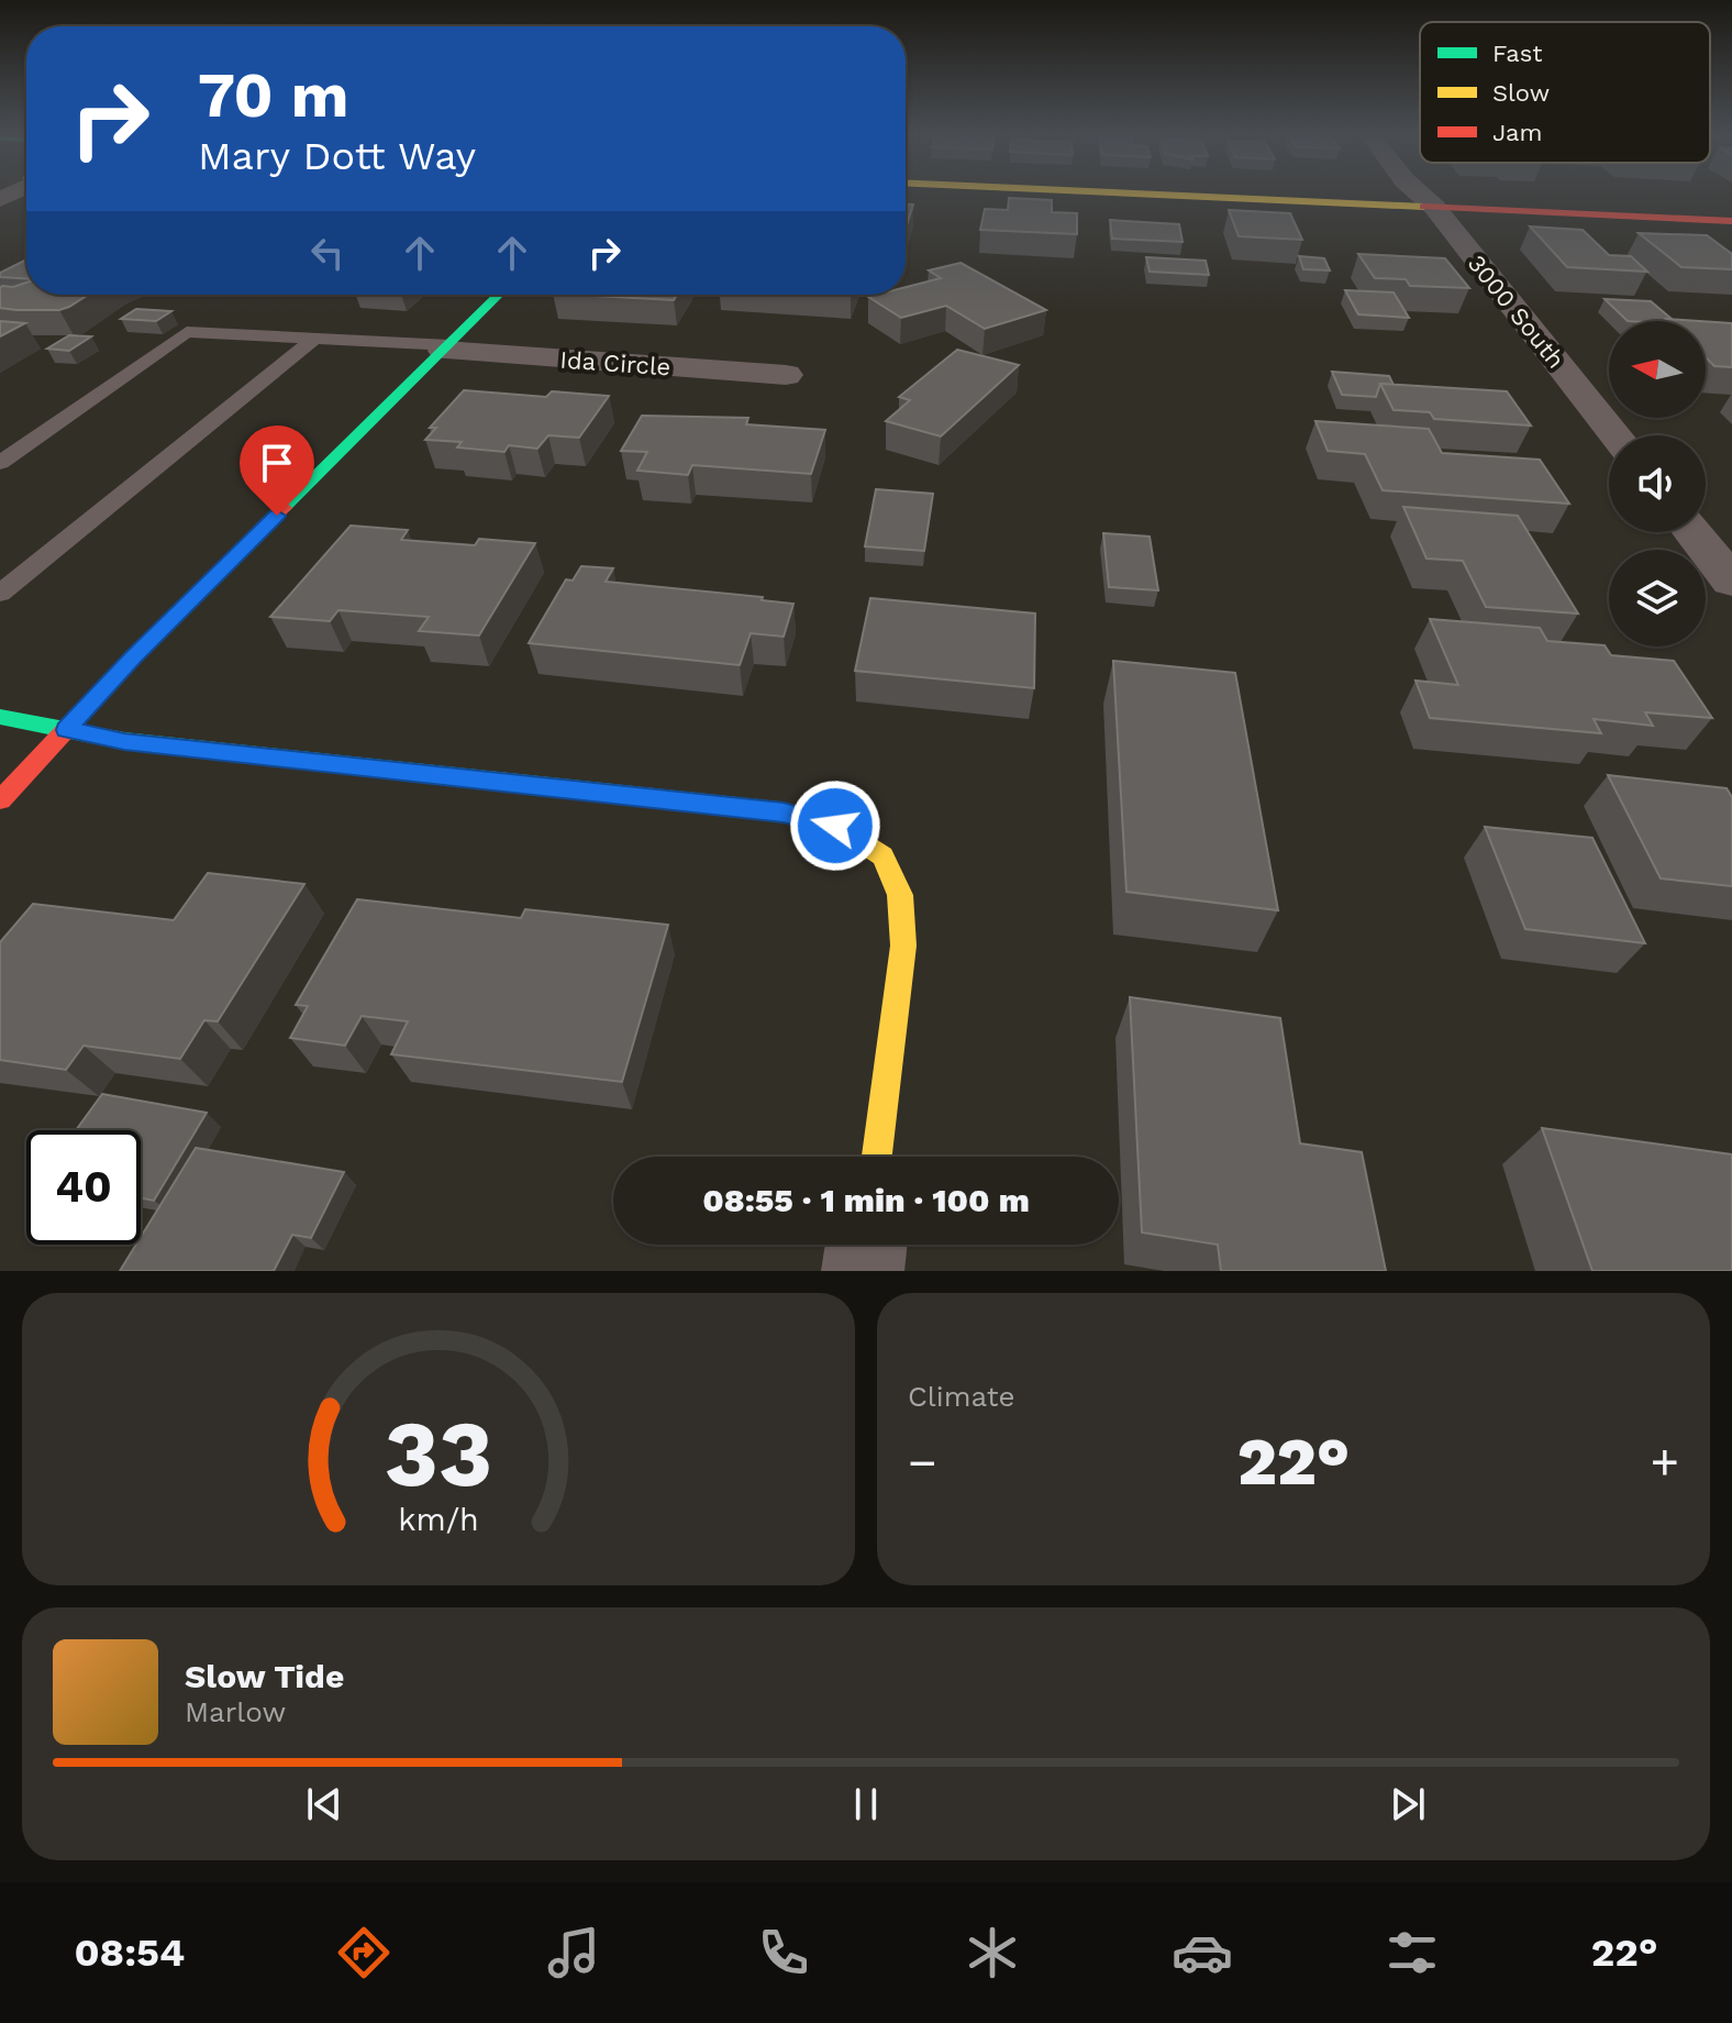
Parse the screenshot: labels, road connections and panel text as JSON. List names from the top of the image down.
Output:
{
  "streets": {
    "street": ["3000 South", "Ida Circle"]
  },
  "legend": ["Fast", "Slow", "Jam"],
  "north": "left",
  "page": {
    "turn": ["70 m", "Mary Dott Way"],
    "limit": "40",
    "trip": "08:55 · 1 min · 100 m",
    "tile": "Climate",
    "heat": ["−", "22°", "+"],
    "song": ["Slow Tide", "Marlow"],
    "tabs": ["08:54", "22°"],
    "gauge": ["33", "km/h"]
  }
}
